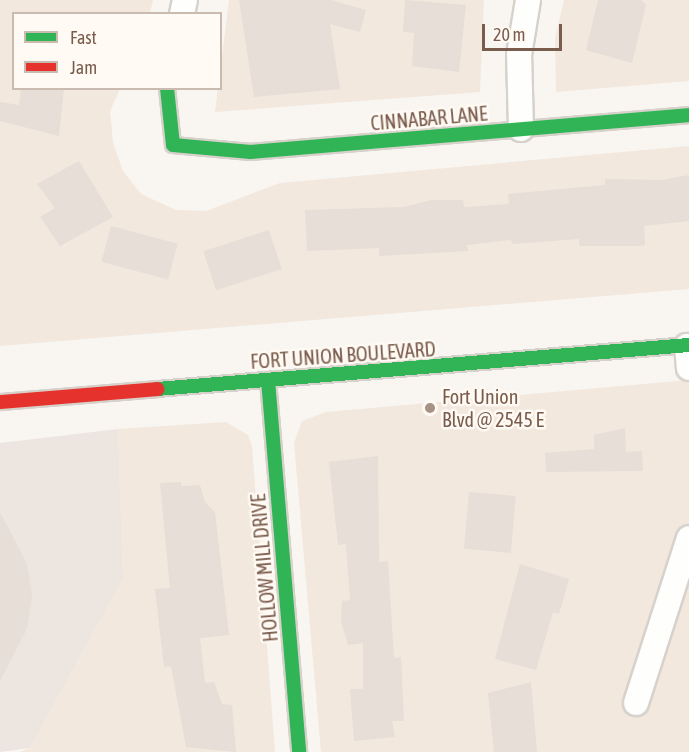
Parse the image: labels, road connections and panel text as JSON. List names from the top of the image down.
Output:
{
  "streets": {
    "street": ["CINNABAR LANE", "FORT UNION BOULEVARD", "HOLLOW MILL DRIVE"]
  },
  "crossings": [
    ["FORT UNION BOULEVARD", "HOLLOW MILL DRIVE"]
  ],
  "places": ["Fort Union Blvd @ 2545 E"],
  "legend": ["Fast", "Jam"],
  "scale_bar": "20 m"
}
